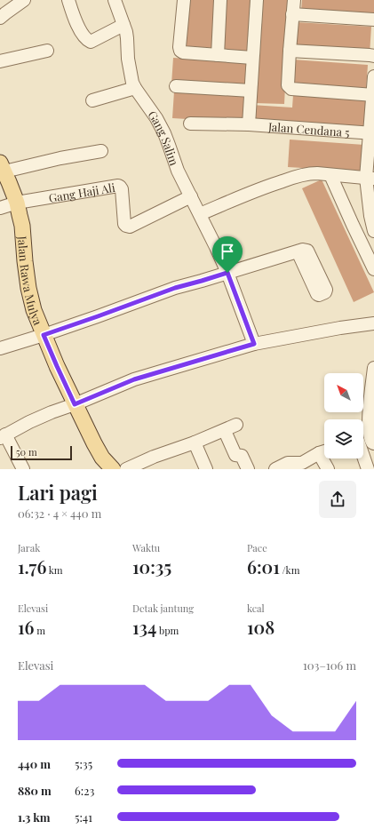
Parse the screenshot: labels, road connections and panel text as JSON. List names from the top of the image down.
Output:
{
  "streets": {
    "main road": ["Jalan Rawa Mulya"],
    "street": ["Jalan Cendana 5", "Gang Salim", "Gang Haji Ali"]
  },
  "crossings": [
    ["Gang Salim", "Gang Haji Ali"],
    ["Gang Haji Ali", "Jalan Rawa Mulya"]
  ],
  "scale_bar": "50 m",
  "north": "top left",
  "page": {
    "scale": "50 m",
    "heading": ["Lari pagi", "06:32 · 4 × 440 m"],
    "stats": [
      ["Jarak", "1.76 km"],
      ["Waktu", "10:35"],
      ["Pace", "6:01 /km"],
      ["Elevasi", "16 m"],
      ["Detak jantung", "134 bpm"],
      ["kcal", "108"]
    ],
    "chart": ["Elevasi", "103–106 m"],
    "list": [
      {
        "name": "440 m",
        "note": "5:35"
      },
      {
        "name": "880 m",
        "note": "6:23"
      },
      {
        "name": "1.3 km",
        "note": "5:41"
      }
    ]
  }
}
